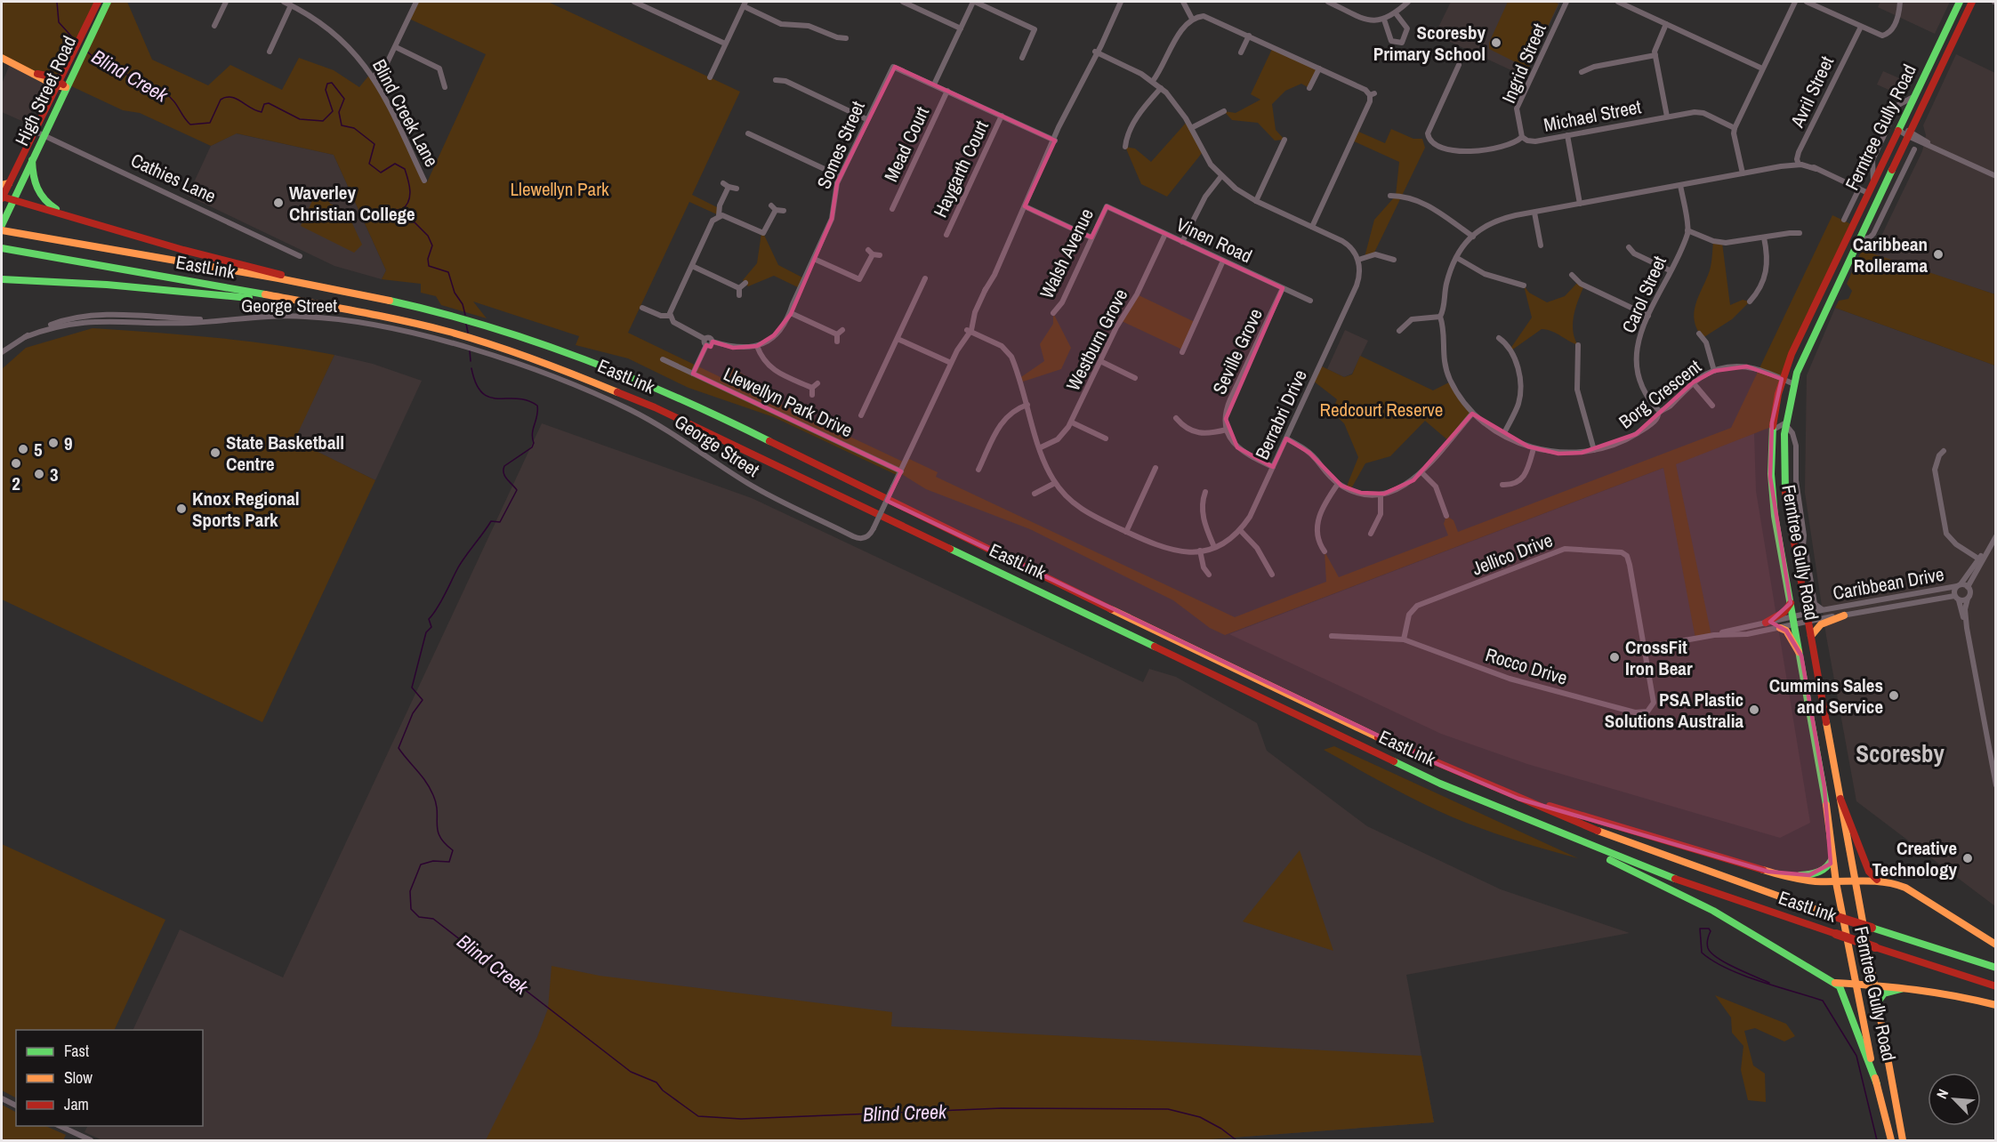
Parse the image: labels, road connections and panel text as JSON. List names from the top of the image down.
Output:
{
  "streets": {
    "main road": ["High Street Road", "Ferntree Gully Road", "EastLink"],
    "street": [
      "Ingrid Street",
      "Avril Street",
      "Blind Creek Lane",
      "Michael Street",
      "Mead Court",
      "Somes Street",
      "Haygarth Court",
      "Cathies Lane",
      "Vinen Road",
      "Walsh Avenue",
      "Carol Street",
      "George Street",
      "Westburn Grove",
      "Seville Grove",
      "Borg Crescent",
      "Llewellyn Park Drive",
      "Berrabri Drive",
      "Jellico Drive",
      "Caribbean Drive",
      "Rocco Drive"
    ]
  },
  "crossings": [
    ["Ingrid Street", "Michael Street"],
    ["High Street Road", "Cathies Lane"],
    ["Avril Street", "Borg Crescent"],
    ["Ferntree Gully Road", "Borg Crescent"],
    ["Ferntree Gully Road", "Caribbean Drive"],
    ["Mead Court", "Somes Street"],
    ["Somes Street", "Haygarth Court"],
    ["Somes Street", "George Street"],
    ["Vinen Road", "Walsh Avenue"],
    ["Vinen Road", "Westburn Grove"],
    ["Vinen Road", "Seville Grove"],
    ["Carol Street", "Borg Crescent"],
    ["George Street", "Llewellyn Park Drive"],
    ["George Street", "Berrabri Drive"],
    ["Westburn Grove", "Berrabri Drive"],
    ["Jellico Drive", "Rocco Drive"]
  ],
  "districts": ["Scoresby"],
  "water": ["Blind Creek"],
  "parks": ["Llewellyn Park", "Redcourt Reserve"],
  "places": [
    "Scoresby Primary School",
    "Waverley Christian College",
    "Caribbean Rollerama",
    "9",
    "5",
    "State Basketball Centre",
    "2",
    "3",
    "Knox Regional Sports Park",
    "CrossFit Iron Bear",
    "Cummins Sales and Service",
    "PSA Plastic Solutions Australia",
    "Creative Technology"
  ],
  "legend": ["Fast", "Slow", "Jam"],
  "north": "top left"
}
